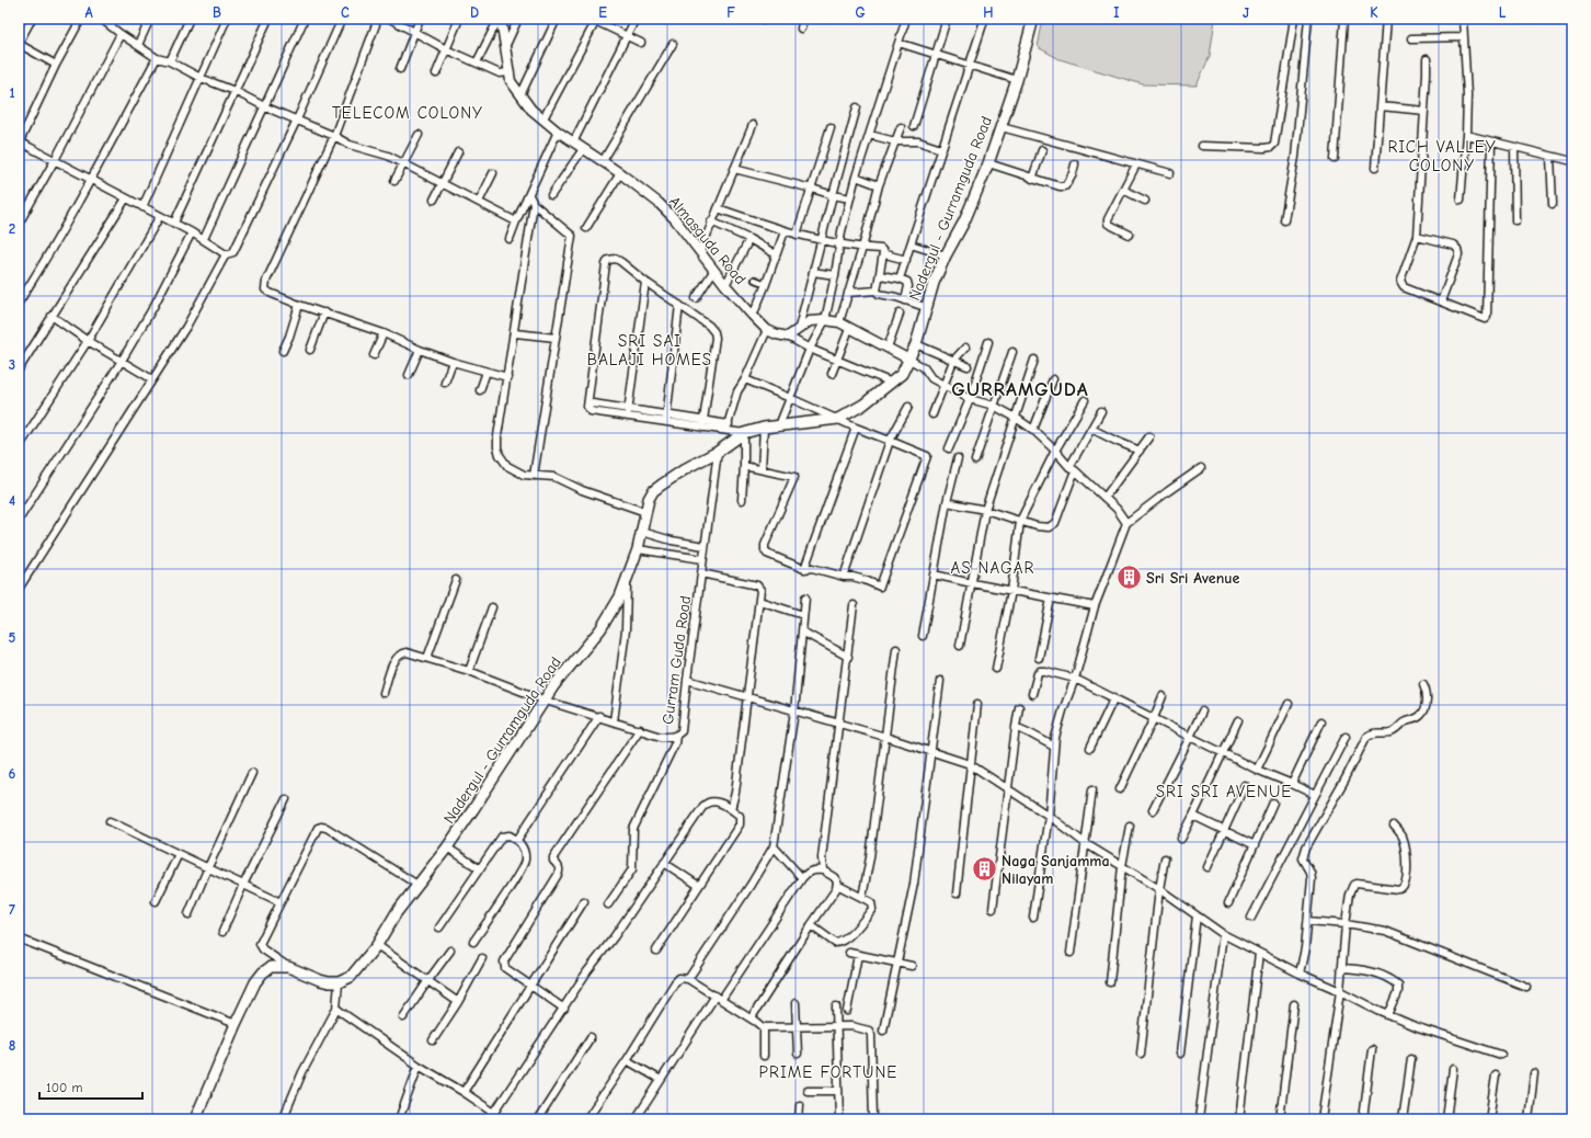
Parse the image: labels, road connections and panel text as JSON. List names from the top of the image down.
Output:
{
  "streets": {
    "main road": ["Nadergul - Gurramguda Road"],
    "street": ["Almasguda Road", "Gurram Guda Road"]
  },
  "crossings": [
    ["Nadergul - Gurramguda Road", "Gurram Guda Road"]
  ],
  "districts": [
    "TELECOM COLONY",
    "RICH VALLEY COLONY",
    "SRI SAI BALAJI HOMES",
    "GURRAMGUDA",
    "AS NAGAR",
    "SRI SRI AVENUE",
    "PRIME FORTUNE"
  ],
  "places": {
    "building": ["Sri Sri Avenue", "Naga Sanjamma Nilayam"]
  },
  "scale_bar": "100 m",
  "grid": {
    "columns": [
      "A",
      "B",
      "C",
      "D",
      "E",
      "F",
      "G",
      "H",
      "I",
      "J",
      "K",
      "L"
    ],
    "rows": [
      "1",
      "2",
      "3",
      "4",
      "5",
      "6",
      "7",
      "8"
    ]
  }
}
